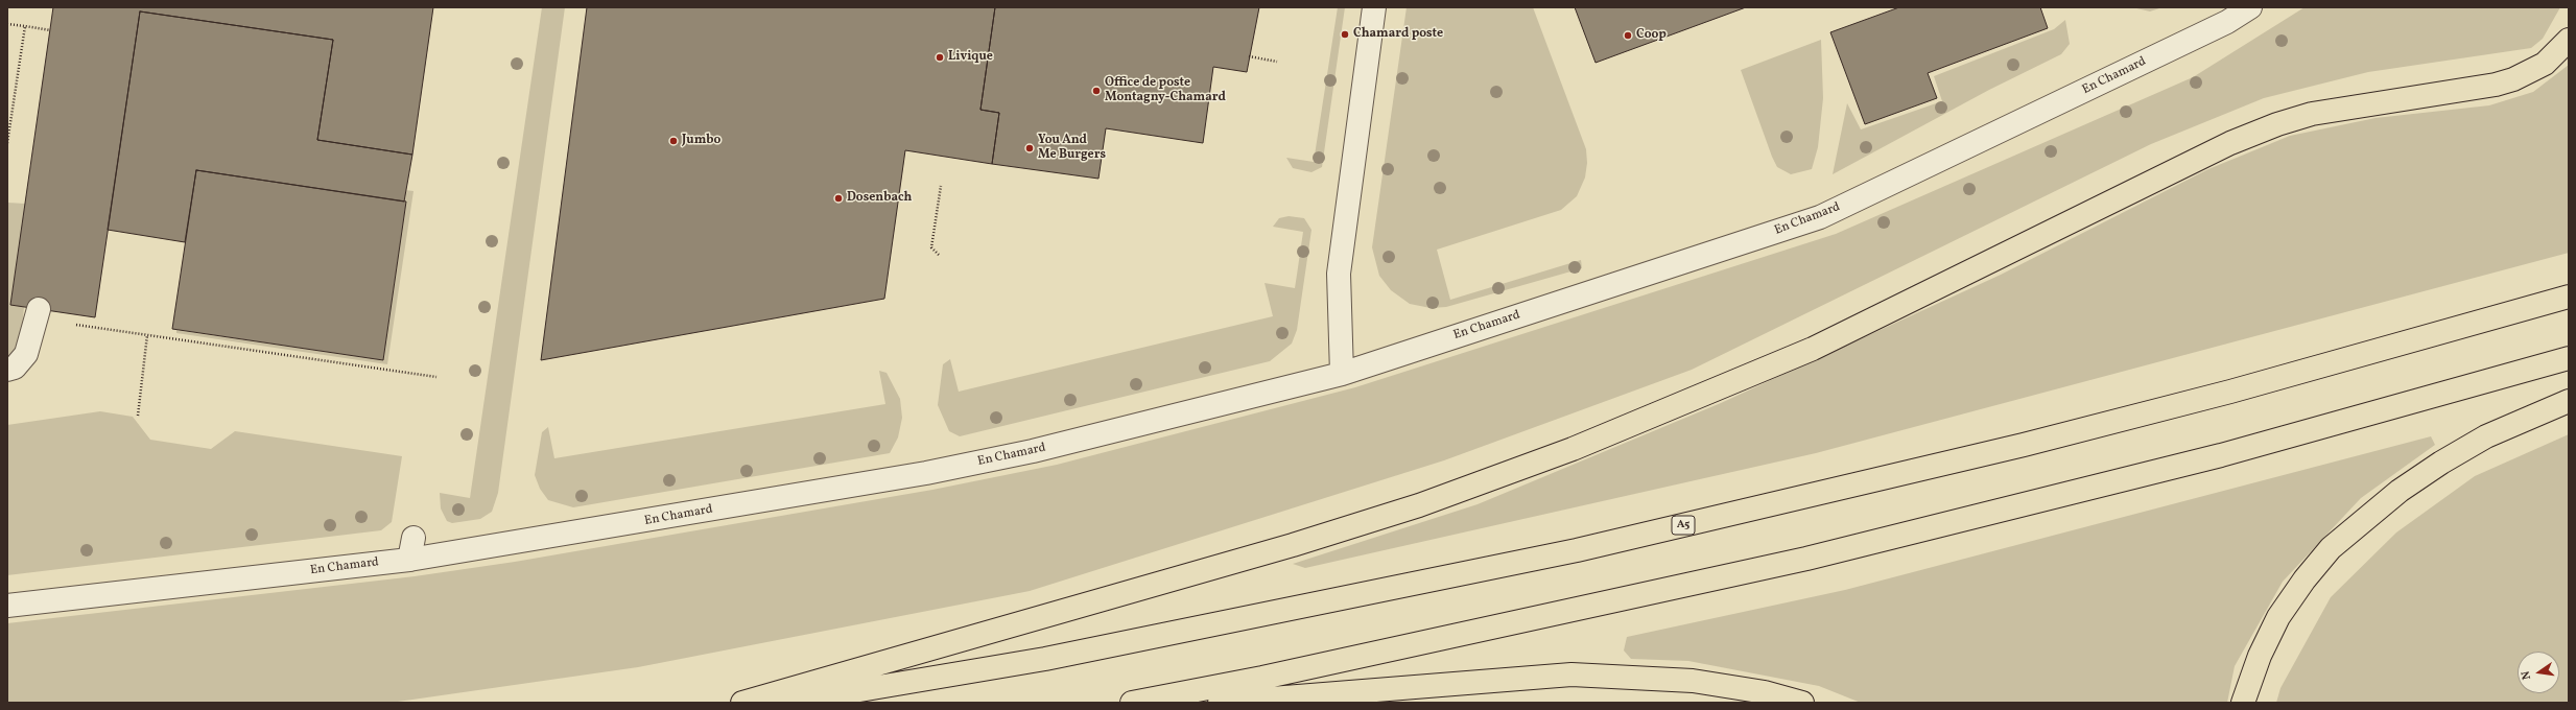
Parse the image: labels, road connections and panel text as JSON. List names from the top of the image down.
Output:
{
  "streets": {
    "highway": ["A5"],
    "street": ["En Chamard"]
  },
  "places": [
    "Chamard poste",
    "Coop",
    "Livique",
    "Office de poste Montagny-Chamard",
    "Jumbo",
    "You And Me Burgers",
    "Dosenbach"
  ],
  "north": "left"
}
